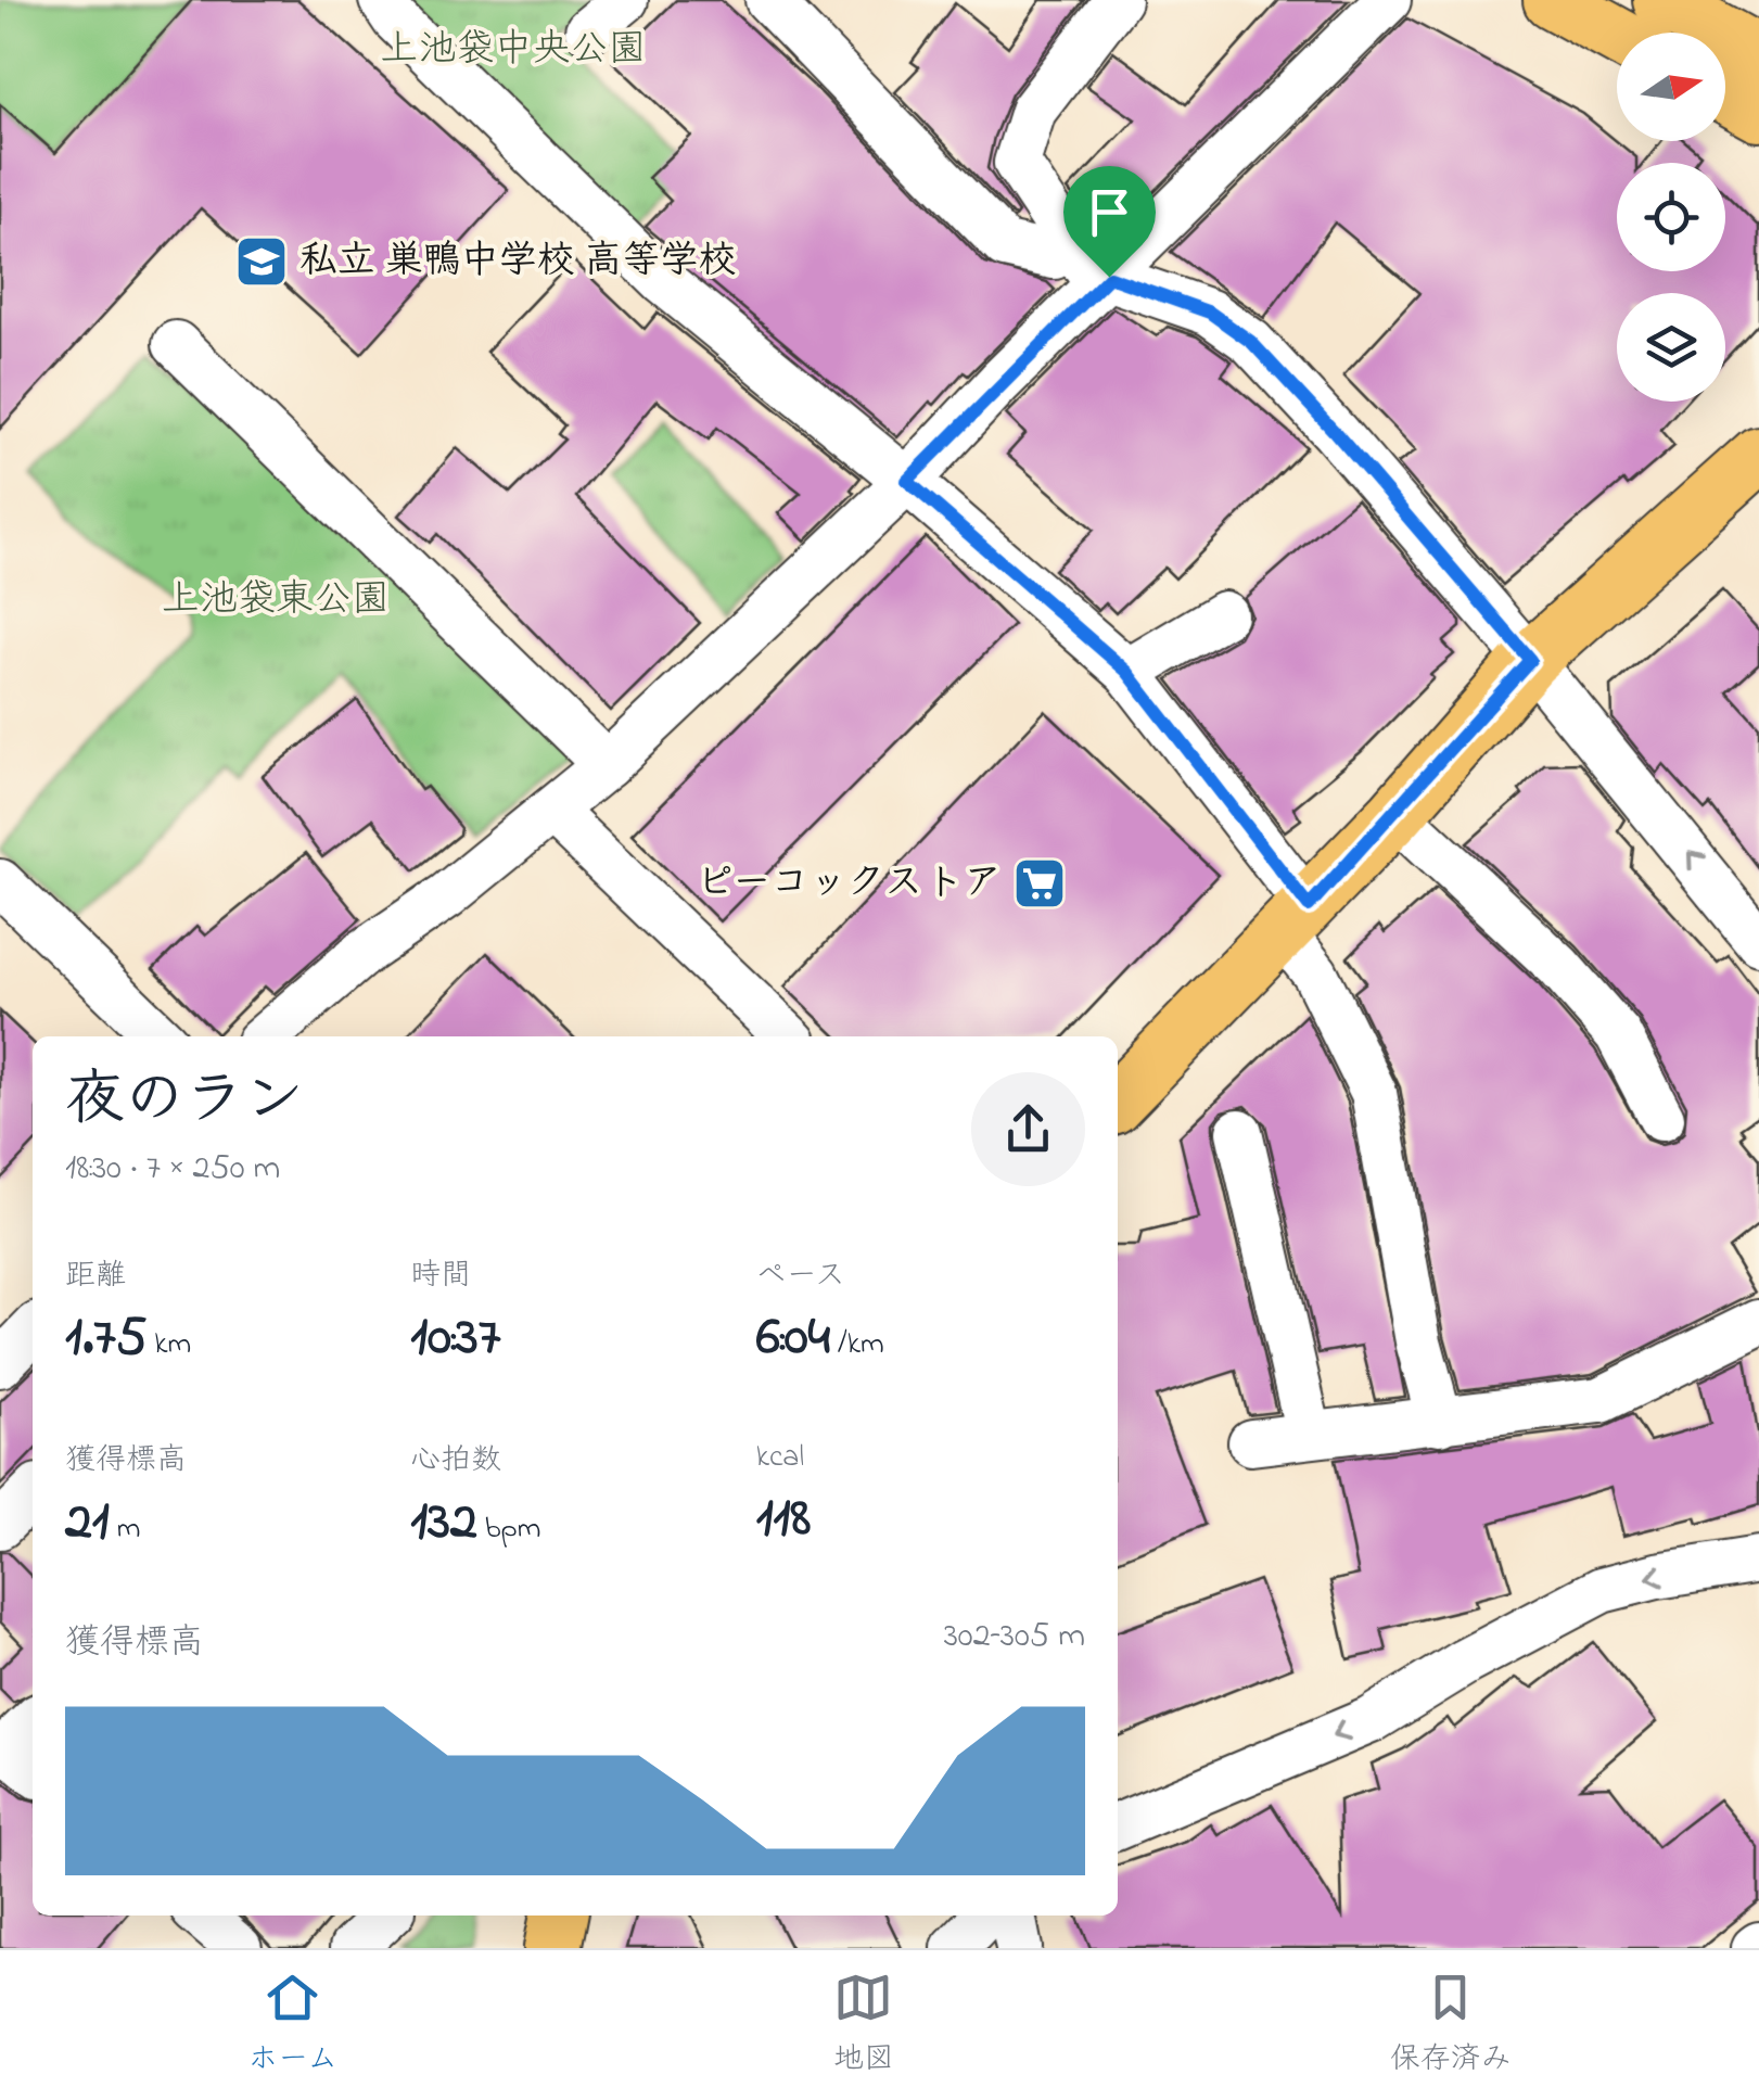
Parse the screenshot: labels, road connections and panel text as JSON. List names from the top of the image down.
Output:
{
  "parks": ["上池袋中央公園", "上池袋東公園"],
  "places": {
    "school or university": ["私立 巣鴨中学校 高等学校"],
    "supermarket": ["ピーコックストア"]
  },
  "north": "right",
  "page": {
    "heading": ["夜のラン", "18:30 · 7 × 250 m"],
    "stats": [
      ["距離", "1.75 km"],
      ["時間", "10:37"],
      ["ペース", "6:04 /km"],
      ["獲得標高", "21 m"],
      ["心拍数", "132 bpm"],
      ["kcal", "118"]
    ],
    "chart": ["獲得標高", "302–305 m"],
    "tabs": ["ホーム", "地図", "保存済み"]
  }
}
